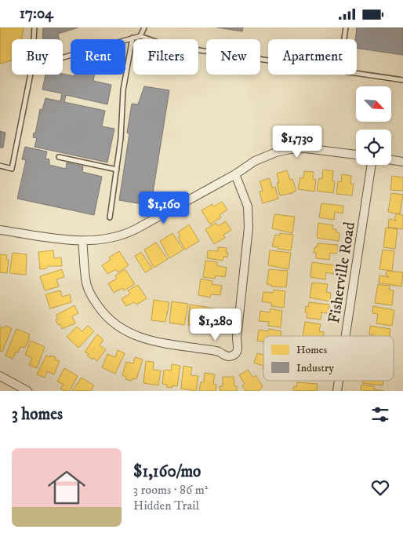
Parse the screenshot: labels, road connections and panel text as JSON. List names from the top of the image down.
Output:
{
  "streets": {
    "street": ["Fisherville Road"]
  },
  "legend": ["Homes", "Industry"],
  "north": "bottom right",
  "page": {
    "status": "17:04",
    "chip": [
      "Buy",
      "Rent",
      "Filters",
      "New",
      "Apartment"
    ],
    "price": ["$1,730", "$1,160", "$1,280"],
    "heading": "3 homes",
    "list": [
      {
        "name": "$1,160/mo",
        "note": "3 rooms · 86 m² · Hidden Trail"
      }
    ]
  }
}
